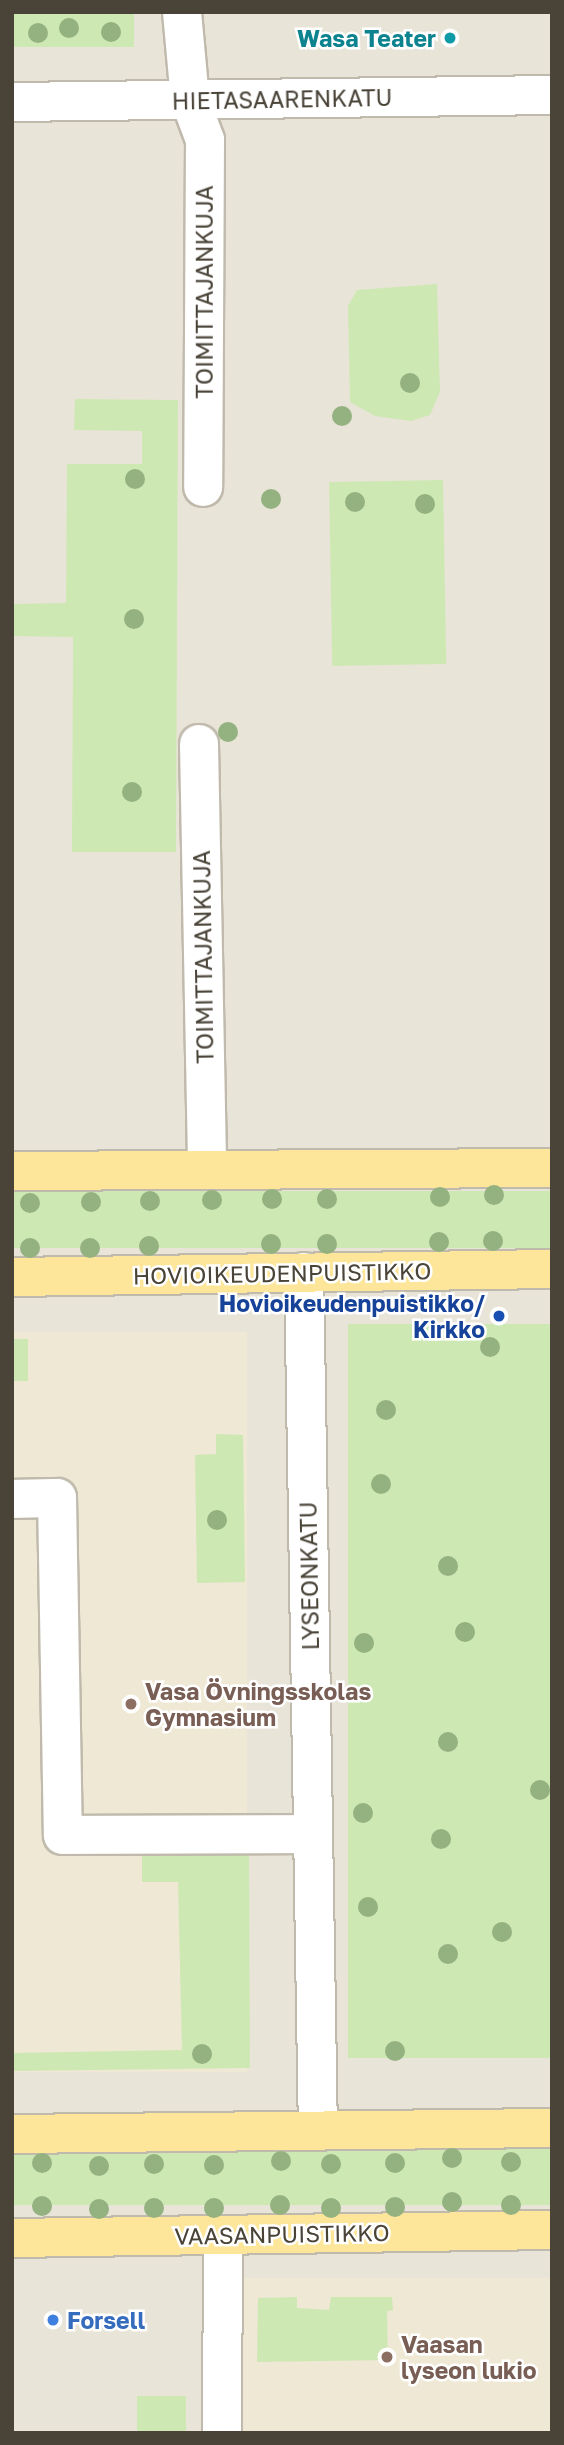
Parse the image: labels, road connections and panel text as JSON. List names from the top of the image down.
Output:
{
  "streets": {
    "main road": ["HOVIOIKEUDENPUISTIKKO", "VAASANPUISTIKKO"],
    "street": ["HIETASAARENKATU", "TOIMITTAJANKUJA", "LYSEONKATU"]
  },
  "crossings": [
    ["HIETASAARENKATU", "TOIMITTAJANKUJA"],
    ["HOVIOIKEUDENPUISTIKKO", "LYSEONKATU"]
  ],
  "places": [
    "Wasa Teater",
    "Hovioikeudenpuistikko/ Kirkko",
    "Vasa Övningsskolas Gymnasium",
    "Forsell",
    "Vaasan lyseon lukio"
  ]
}
